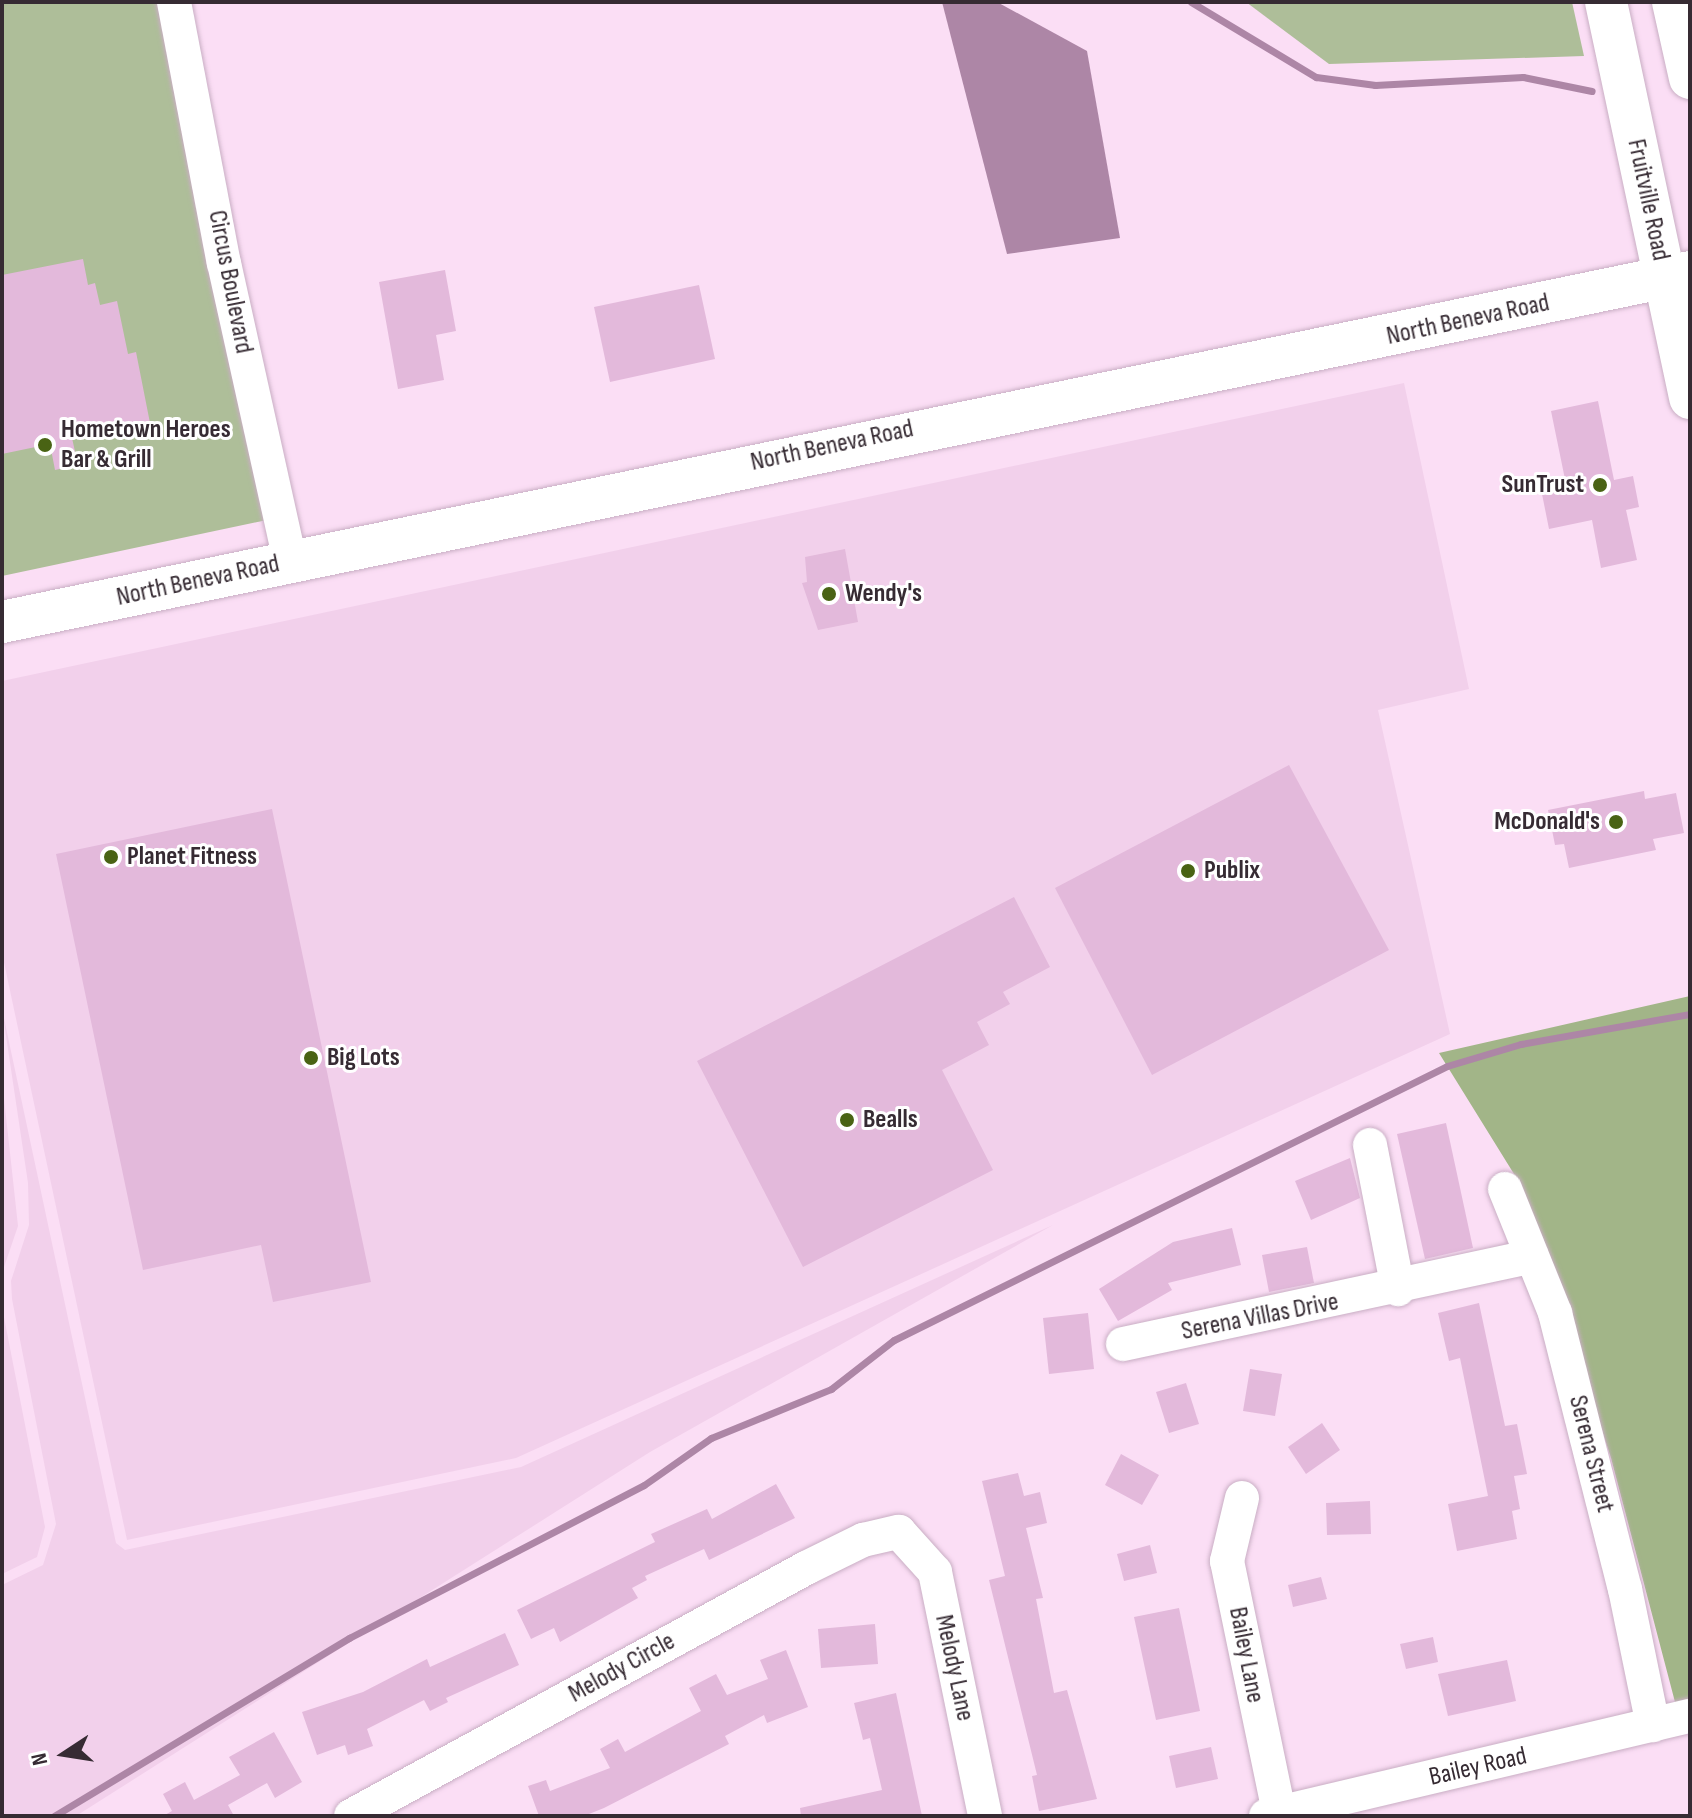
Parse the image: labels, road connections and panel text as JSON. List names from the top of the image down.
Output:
{
  "streets": {
    "main road": ["Fruitville Road", "North Beneva Road"],
    "street": [
      "Circus Boulevard",
      "Serena Villas Drive",
      "Serena Street",
      "Bailey Lane",
      "Melody Circle",
      "Melody Lane",
      "Bailey Road"
    ]
  },
  "crossings": [
    ["Fruitville Road", "North Beneva Road"],
    ["Circus Boulevard", "North Beneva Road"],
    ["Serena Villas Drive", "Serena Street"],
    ["Serena Street", "Bailey Road"],
    ["Bailey Lane", "Bailey Road"],
    ["Melody Circle", "Melody Lane"]
  ],
  "places": [
    "Hometown Heroes Bar & Grill",
    "SunTrust",
    "Wendy's",
    "McDonald's",
    "Planet Fitness",
    "Publix",
    "Big Lots",
    "Bealls"
  ],
  "north": "left"
}
